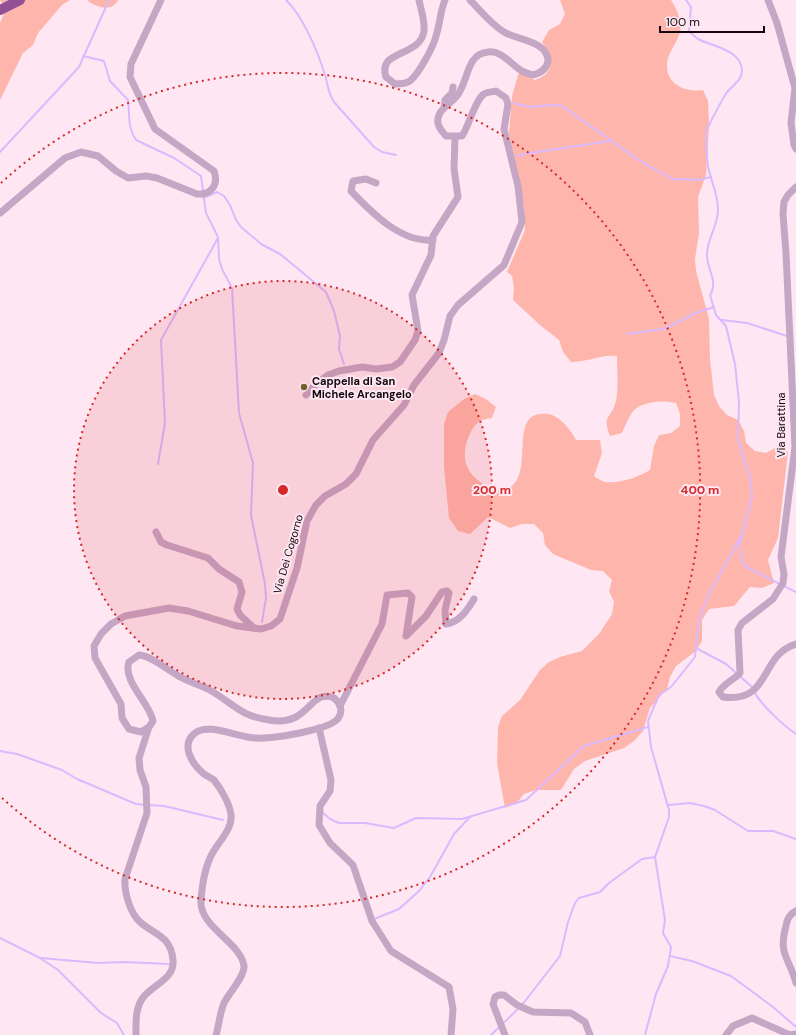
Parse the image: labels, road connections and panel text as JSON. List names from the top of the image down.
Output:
{
  "streets": {
    "street": ["Via Barattina", "Via Dei Cogorno"]
  },
  "places": ["Cappella di San Michele Arcangelo"],
  "scale_bar": "100 m",
  "rings": ["200 m", "400 m"]
}
